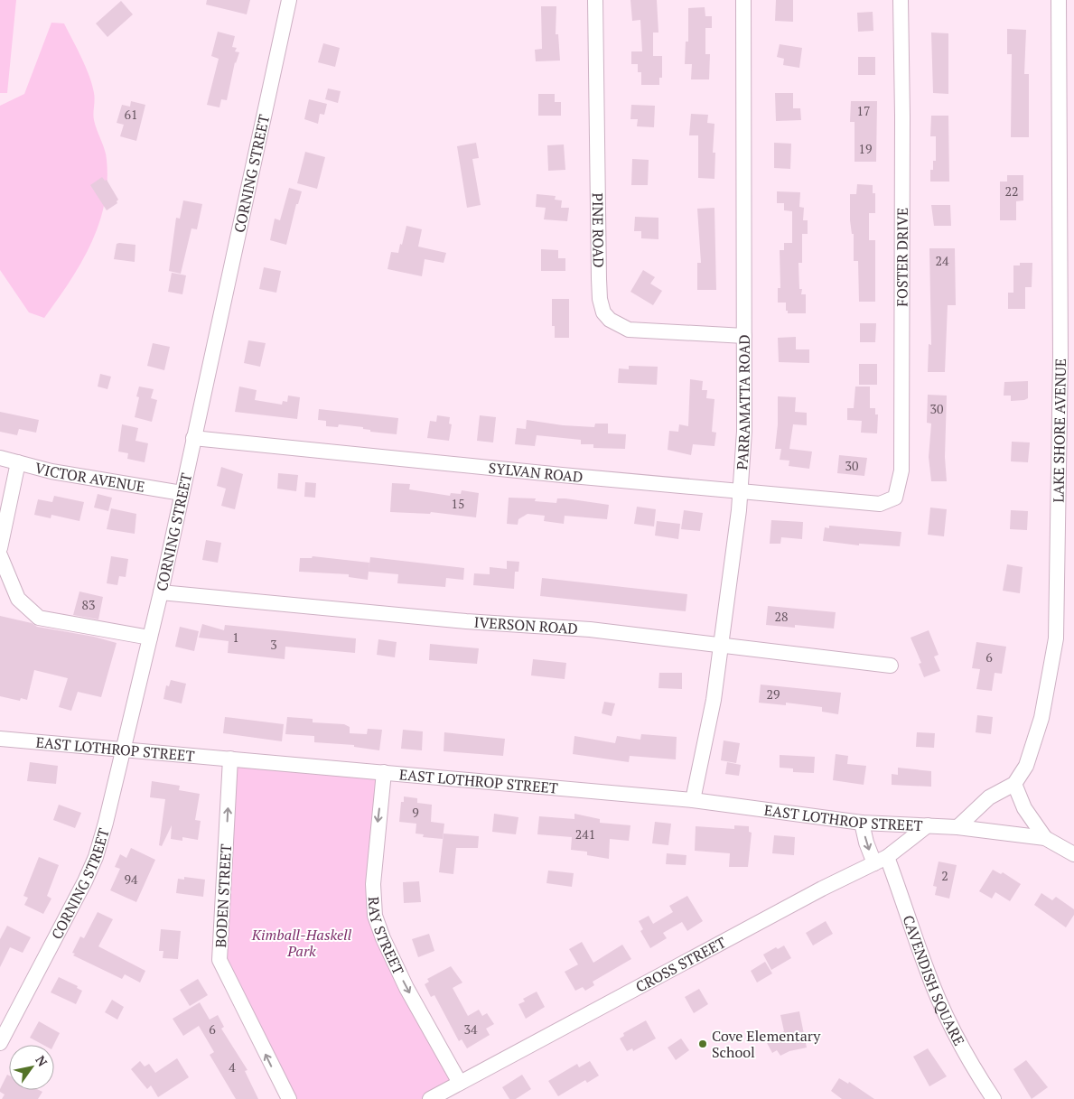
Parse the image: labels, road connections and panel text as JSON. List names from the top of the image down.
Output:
{
  "streets": {
    "street": [
      "CORNING STREET",
      "PINE ROAD",
      "FOSTER DRIVE",
      "PARRAMATTA ROAD",
      "LAKE SHORE AVENUE",
      "SYLVAN ROAD",
      "VICTOR AVENUE",
      "IVERSON ROAD",
      "EAST LOTHROP STREET",
      "BODEN STREET",
      "RAY STREET",
      "CROSS STREET",
      "CAVENDISH SQUARE"
    ]
  },
  "crossings": [
    ["CORNING STREET", "SYLVAN ROAD"],
    ["CORNING STREET", "VICTOR AVENUE"],
    ["CORNING STREET", "IVERSON ROAD"],
    ["CORNING STREET", "EAST LOTHROP STREET"],
    ["PINE ROAD", "PARRAMATTA ROAD"],
    ["FOSTER DRIVE", "SYLVAN ROAD"],
    ["PARRAMATTA ROAD", "SYLVAN ROAD"],
    ["PARRAMATTA ROAD", "IVERSON ROAD"],
    ["PARRAMATTA ROAD", "EAST LOTHROP STREET"],
    ["LAKE SHORE AVENUE", "EAST LOTHROP STREET"],
    ["EAST LOTHROP STREET", "BODEN STREET"],
    ["EAST LOTHROP STREET", "RAY STREET"],
    ["EAST LOTHROP STREET", "CROSS STREET"],
    ["EAST LOTHROP STREET", "CAVENDISH SQUARE"],
    ["RAY STREET", "CROSS STREET"],
    ["CROSS STREET", "CAVENDISH SQUARE"]
  ],
  "one_way": ["BODEN STREET", "RAY STREET"],
  "parks": ["Kimball-Haskell Park"],
  "places": ["Cove Elementary School"],
  "house_numbers": [
    "17",
    "61",
    "19",
    "22",
    "24",
    "30",
    "30",
    "15",
    "83",
    "28",
    "1",
    "3",
    "6",
    "29",
    "9",
    "241",
    "2",
    "94",
    "6",
    "34",
    "4"
  ],
  "north": "top right"
}
